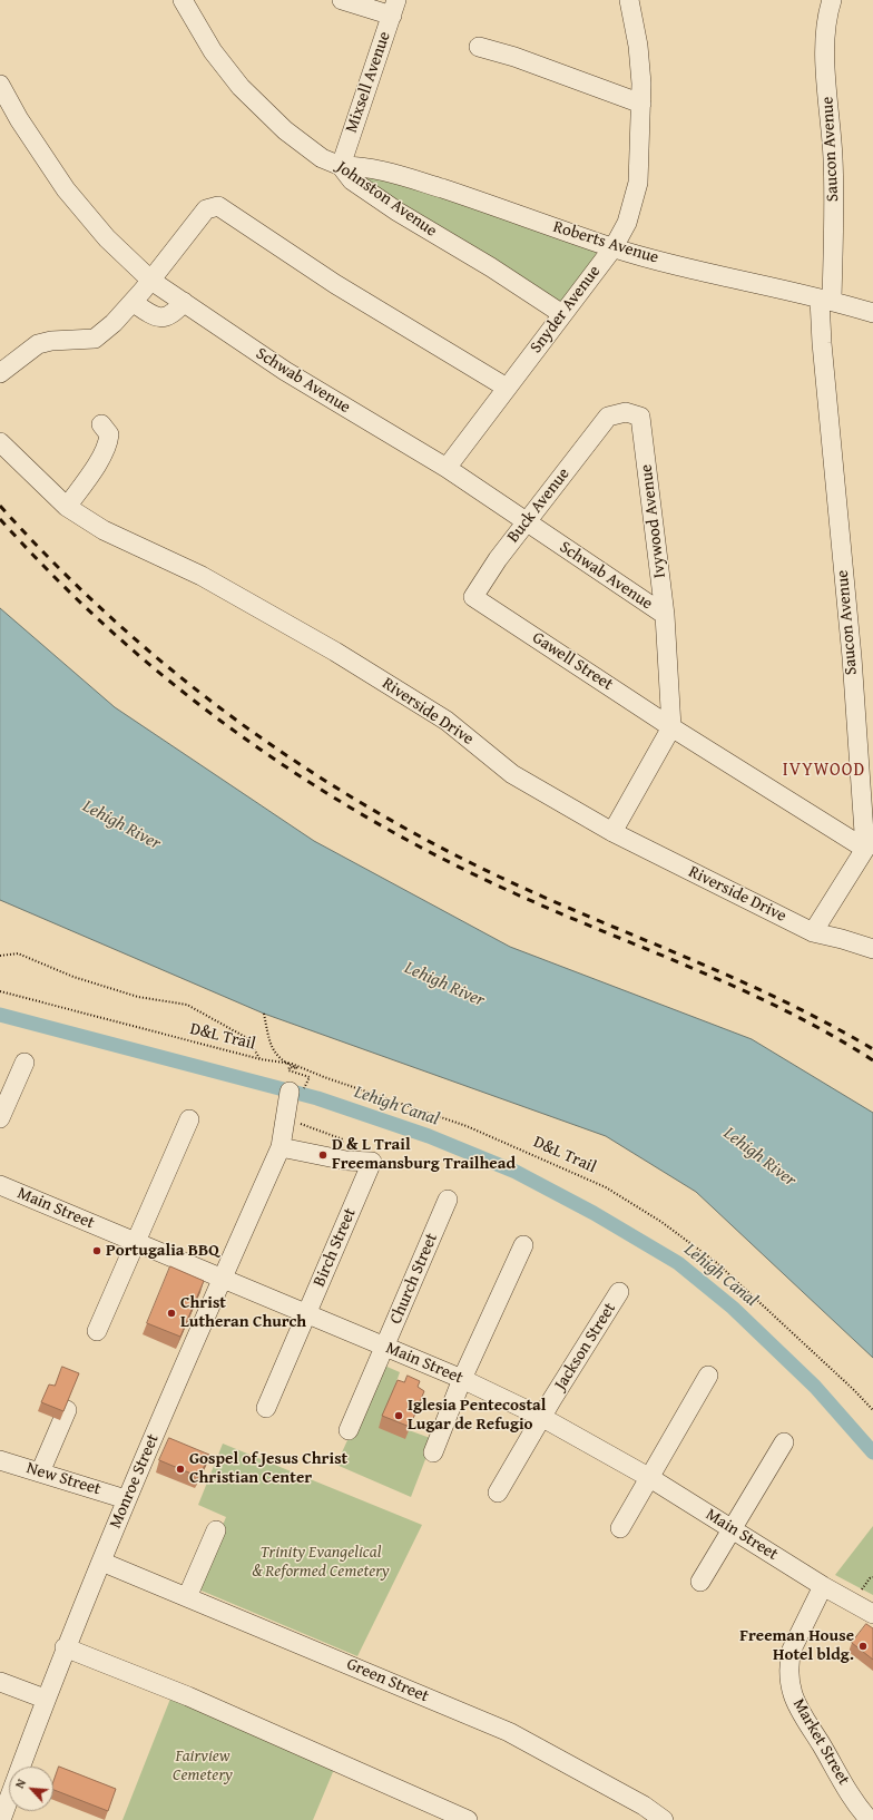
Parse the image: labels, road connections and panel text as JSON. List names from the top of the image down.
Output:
{
  "streets": {
    "street": [
      "Mixsell Avenue",
      "Saucon Avenue",
      "Johnston Avenue",
      "Roberts Avenue",
      "Snyder Avenue",
      "Schwab Avenue",
      "Buck Avenue",
      "Ivywood Avenue",
      "Gawell Street",
      "Riverside Drive",
      "Main Street",
      "Birch Street",
      "Church Street",
      "Jackson Street",
      "New Street",
      "Monroe Street",
      "Green Street",
      "Market Street"
    ],
    "path": ["D&L Trail"]
  },
  "crossings": [
    ["Mixsell Avenue", "Johnston Avenue"],
    ["Mixsell Avenue", "Roberts Avenue"],
    ["Saucon Avenue", "Roberts Avenue"],
    ["Saucon Avenue", "Gawell Street"],
    ["Johnston Avenue", "Roberts Avenue"],
    ["Johnston Avenue", "Snyder Avenue"],
    ["Roberts Avenue", "Snyder Avenue"],
    ["Snyder Avenue", "Schwab Avenue"],
    ["Schwab Avenue", "Buck Avenue"],
    ["Schwab Avenue", "Ivywood Avenue"],
    ["Buck Avenue", "Ivywood Avenue"],
    ["Buck Avenue", "Gawell Street"],
    ["Ivywood Avenue", "Gawell Street"],
    ["Main Street", "Birch Street"],
    ["Main Street", "Church Street"],
    ["Main Street", "Jackson Street"],
    ["Main Street", "Monroe Street"],
    ["Main Street", "Market Street"],
    ["New Street", "Monroe Street"],
    ["Monroe Street", "Green Street"]
  ],
  "districts": ["IVYWOOD"],
  "water": ["Lehigh River", "Lehigh Canal"],
  "parks": ["Trinity Evangelical & Reformed Cemetery", "Fairview Cemetery"],
  "places": [
    "D & L Trail Freemansburg Trailhead",
    "Portugalia BBQ",
    "Christ Lutheran Church",
    "Iglesia Pentecostal Lugar de Refugio",
    "Gospel of Jesus Christ Christian Center",
    "Freeman House Hotel bldg."
  ],
  "north": "top left"
}
